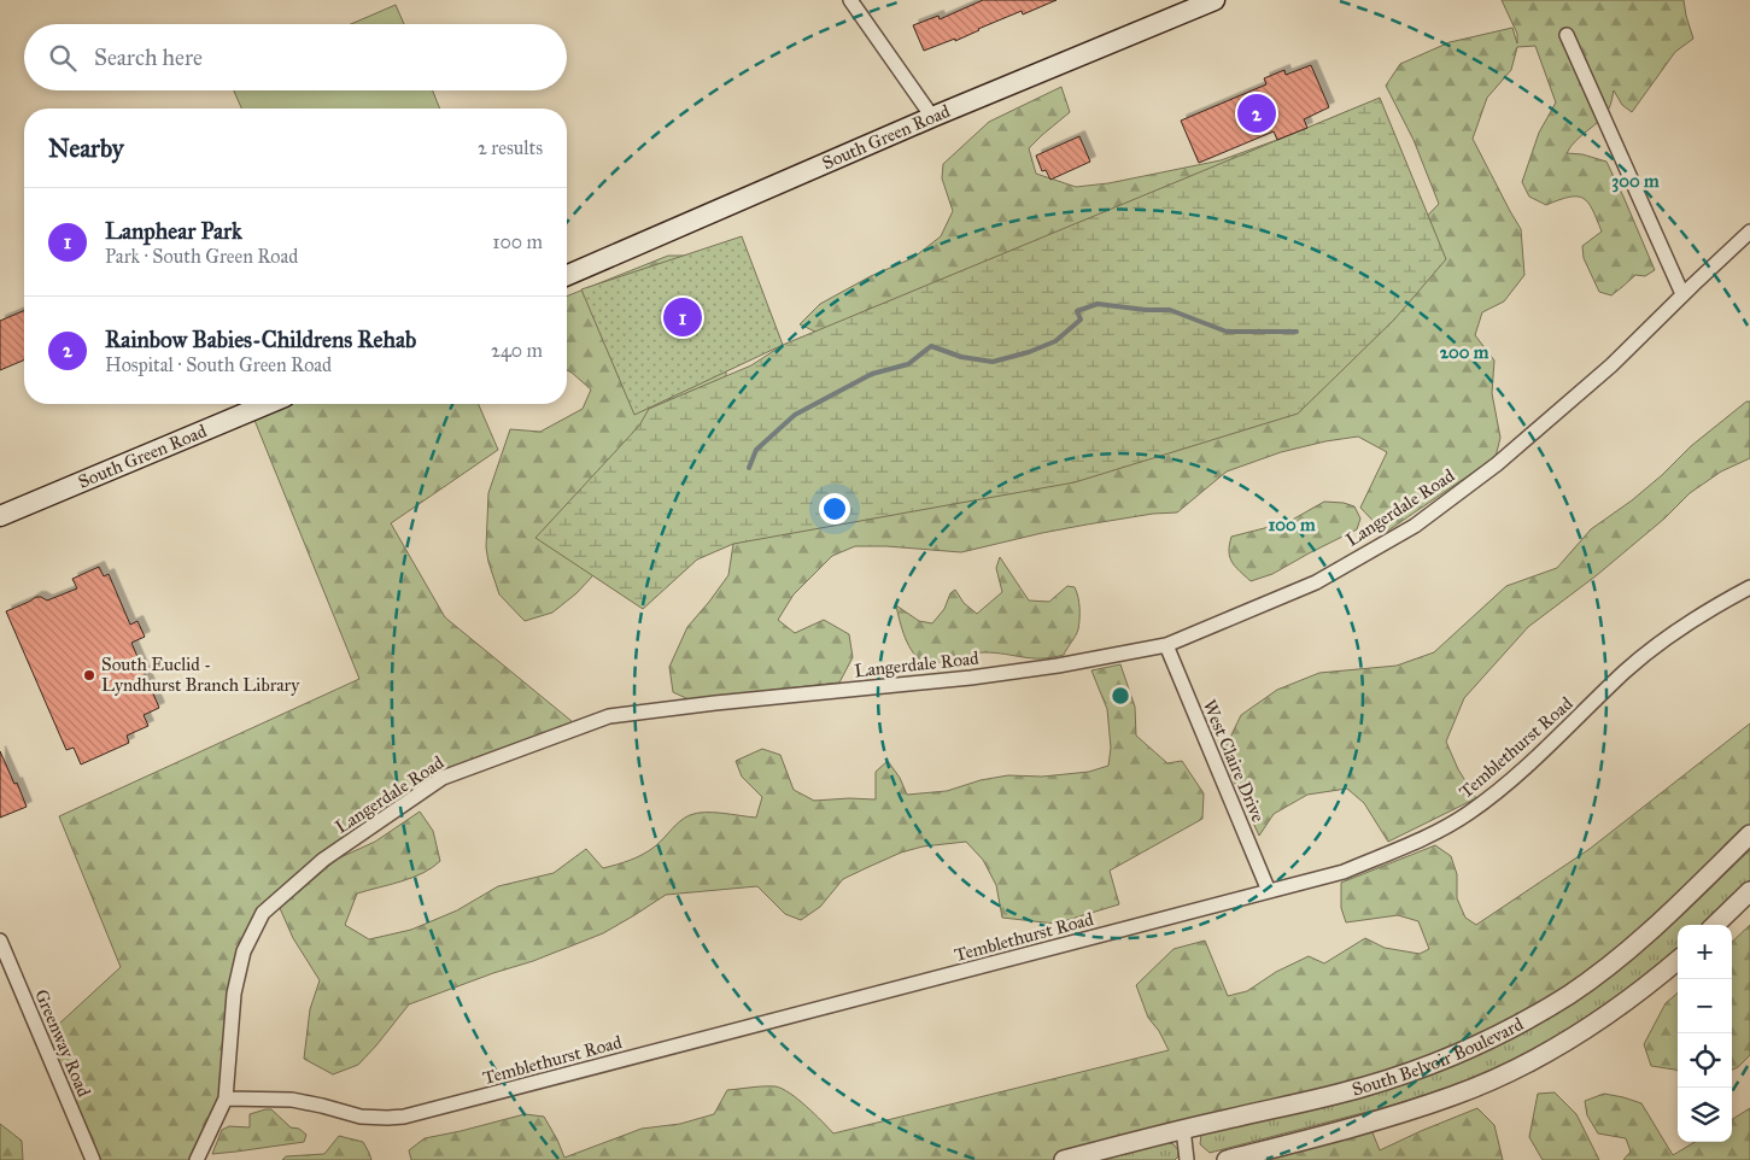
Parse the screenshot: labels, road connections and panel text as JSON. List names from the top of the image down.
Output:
{
  "streets": {
    "main road": ["South Green Road"],
    "street": [
      "Langerdale Road",
      "Temblethurst Road",
      "West Claire Drive",
      "Greenway Road",
      "South Belvoir Boulevard"
    ]
  },
  "crossings": [
    ["Langerdale Road", "Temblethurst Road"],
    ["Langerdale Road", "West Claire Drive"],
    ["Temblethurst Road", "West Claire Drive"]
  ],
  "places": ["South Euclid - Lyndhurst Branch Library"],
  "page": {
    "search": "Search here",
    "pins": ["2", "1"],
    "heading": ["Nearby", "2 results"],
    "list": [
      {
        "mark": "1",
        "name": "Lanphear Park",
        "note": "Park · South Green Road",
        "value": "100 m"
      },
      {
        "mark": "2",
        "name": "Rainbow Babies-Childrens Rehab",
        "note": "Hospital · South Green Road",
        "value": "240 m"
      }
    ],
    "map_buttons": ["+", "−"]
  },
  "rings": ["300 m", "200 m", "100 m"]
}
